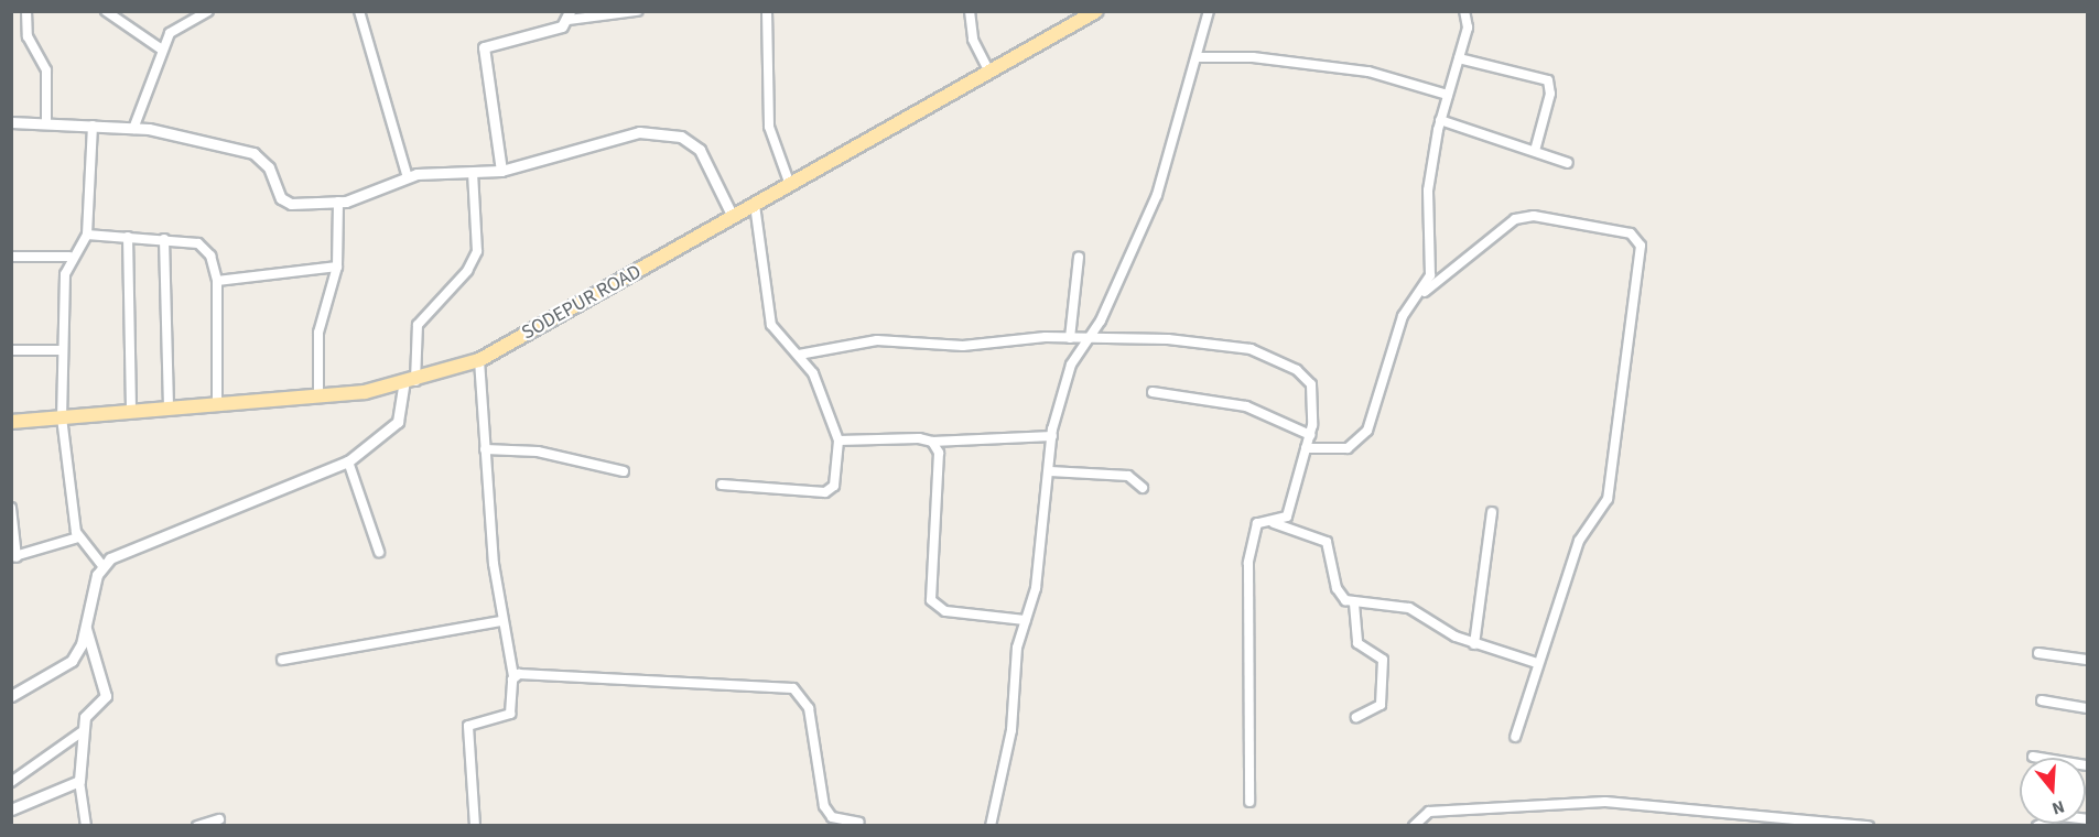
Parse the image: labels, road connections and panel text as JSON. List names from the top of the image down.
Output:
{
  "streets": {
    "main road": ["SODEPUR ROAD"]
  },
  "north": "bottom"
}
